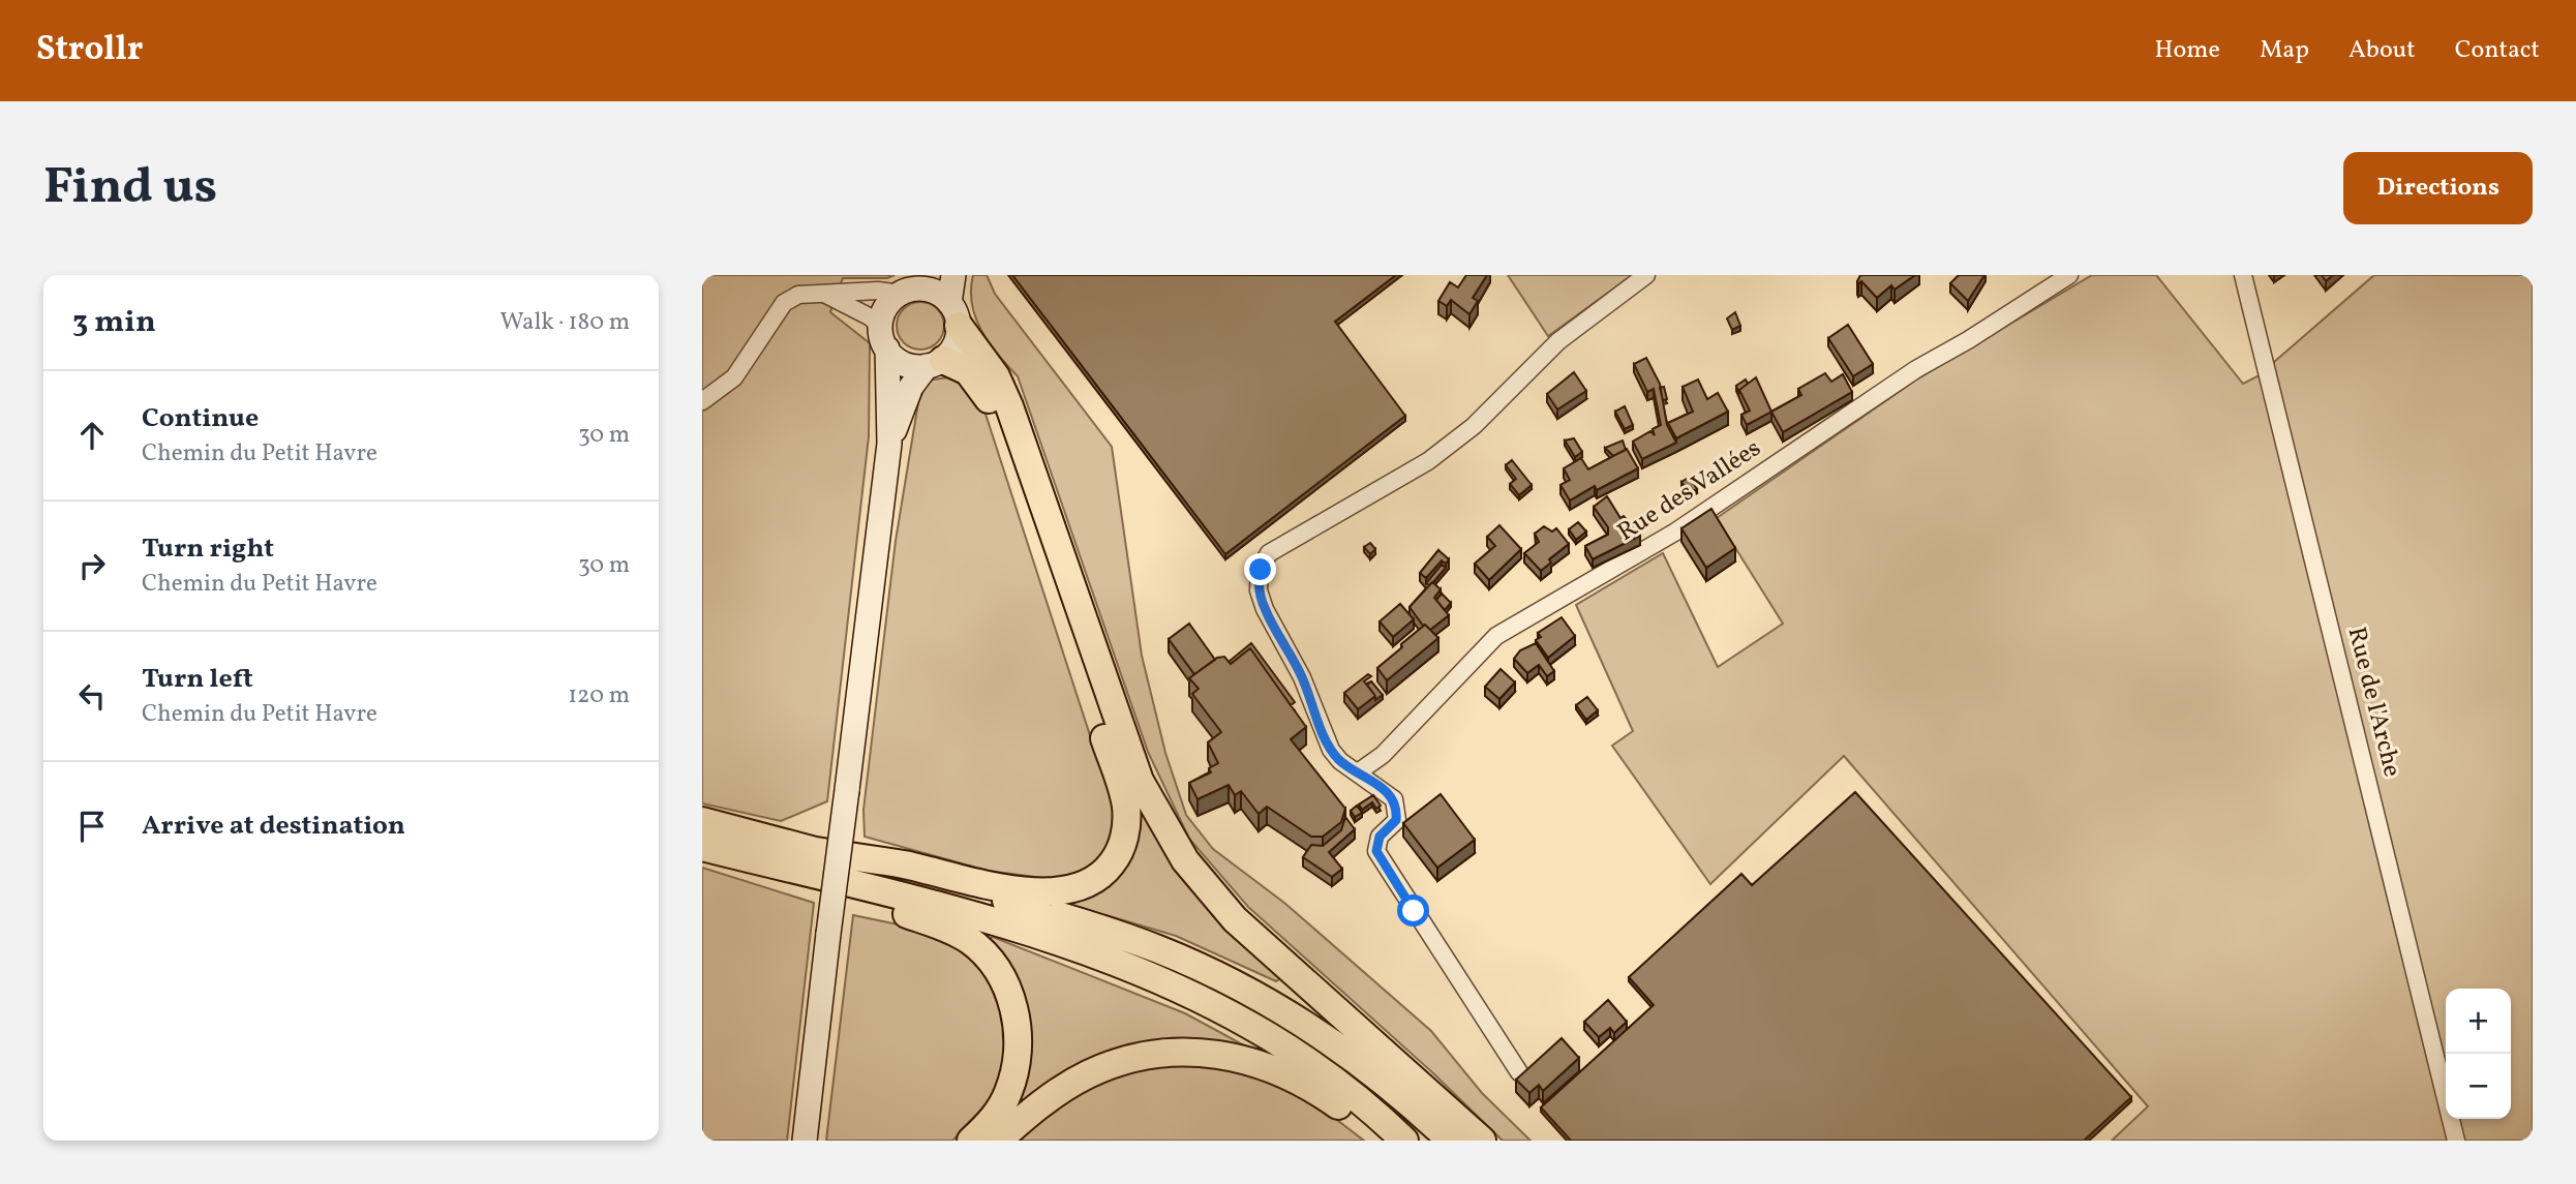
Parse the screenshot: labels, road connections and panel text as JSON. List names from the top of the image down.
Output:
{
  "streets": {
    "street": ["Rue des Vallées", "Rue de l'Arche"]
  },
  "page": {
    "header": "Strollr",
    "nav": [
      "Home",
      "Map",
      "About",
      "Contact"
    ],
    "buttons": "Directions",
    "title": "Find us",
    "heading": ["3 min", "Walk · 180 m"],
    "list": [
      ["Continue", "Chemin du Petit Havre", "30 m"],
      ["Turn right", "Chemin du Petit Havre", "30 m"],
      ["Turn left", "Chemin du Petit Havre", "120 m"],
      "Arrive at destination"
    ],
    "map_buttons": ["+", "−"]
  }
}
